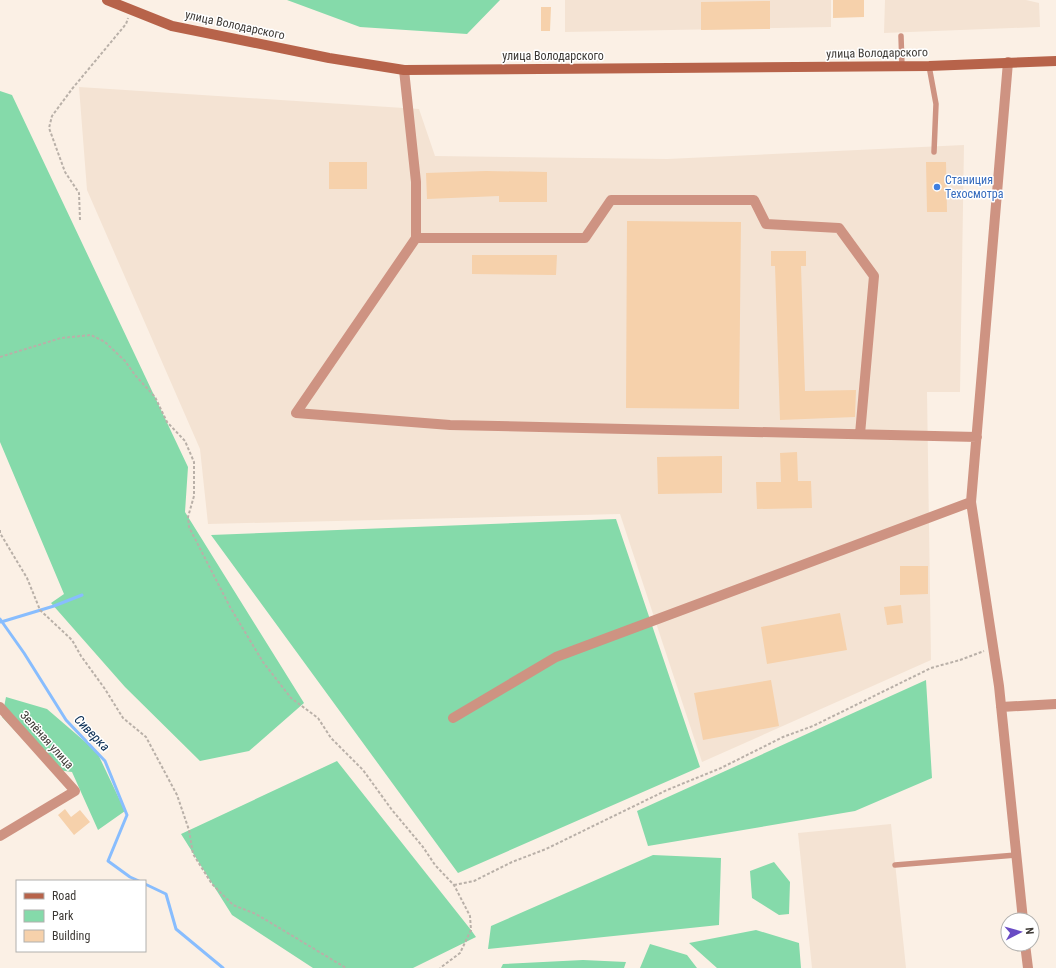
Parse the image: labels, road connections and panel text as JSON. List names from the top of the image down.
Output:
{
  "streets": {
    "main road": ["улица Володарского"],
    "street": ["Зелёная улица"]
  },
  "water": ["Сиверка"],
  "places": ["Станиция Техосмотра"],
  "legend": ["Road", "Park", "Building"],
  "north": "right"
}
